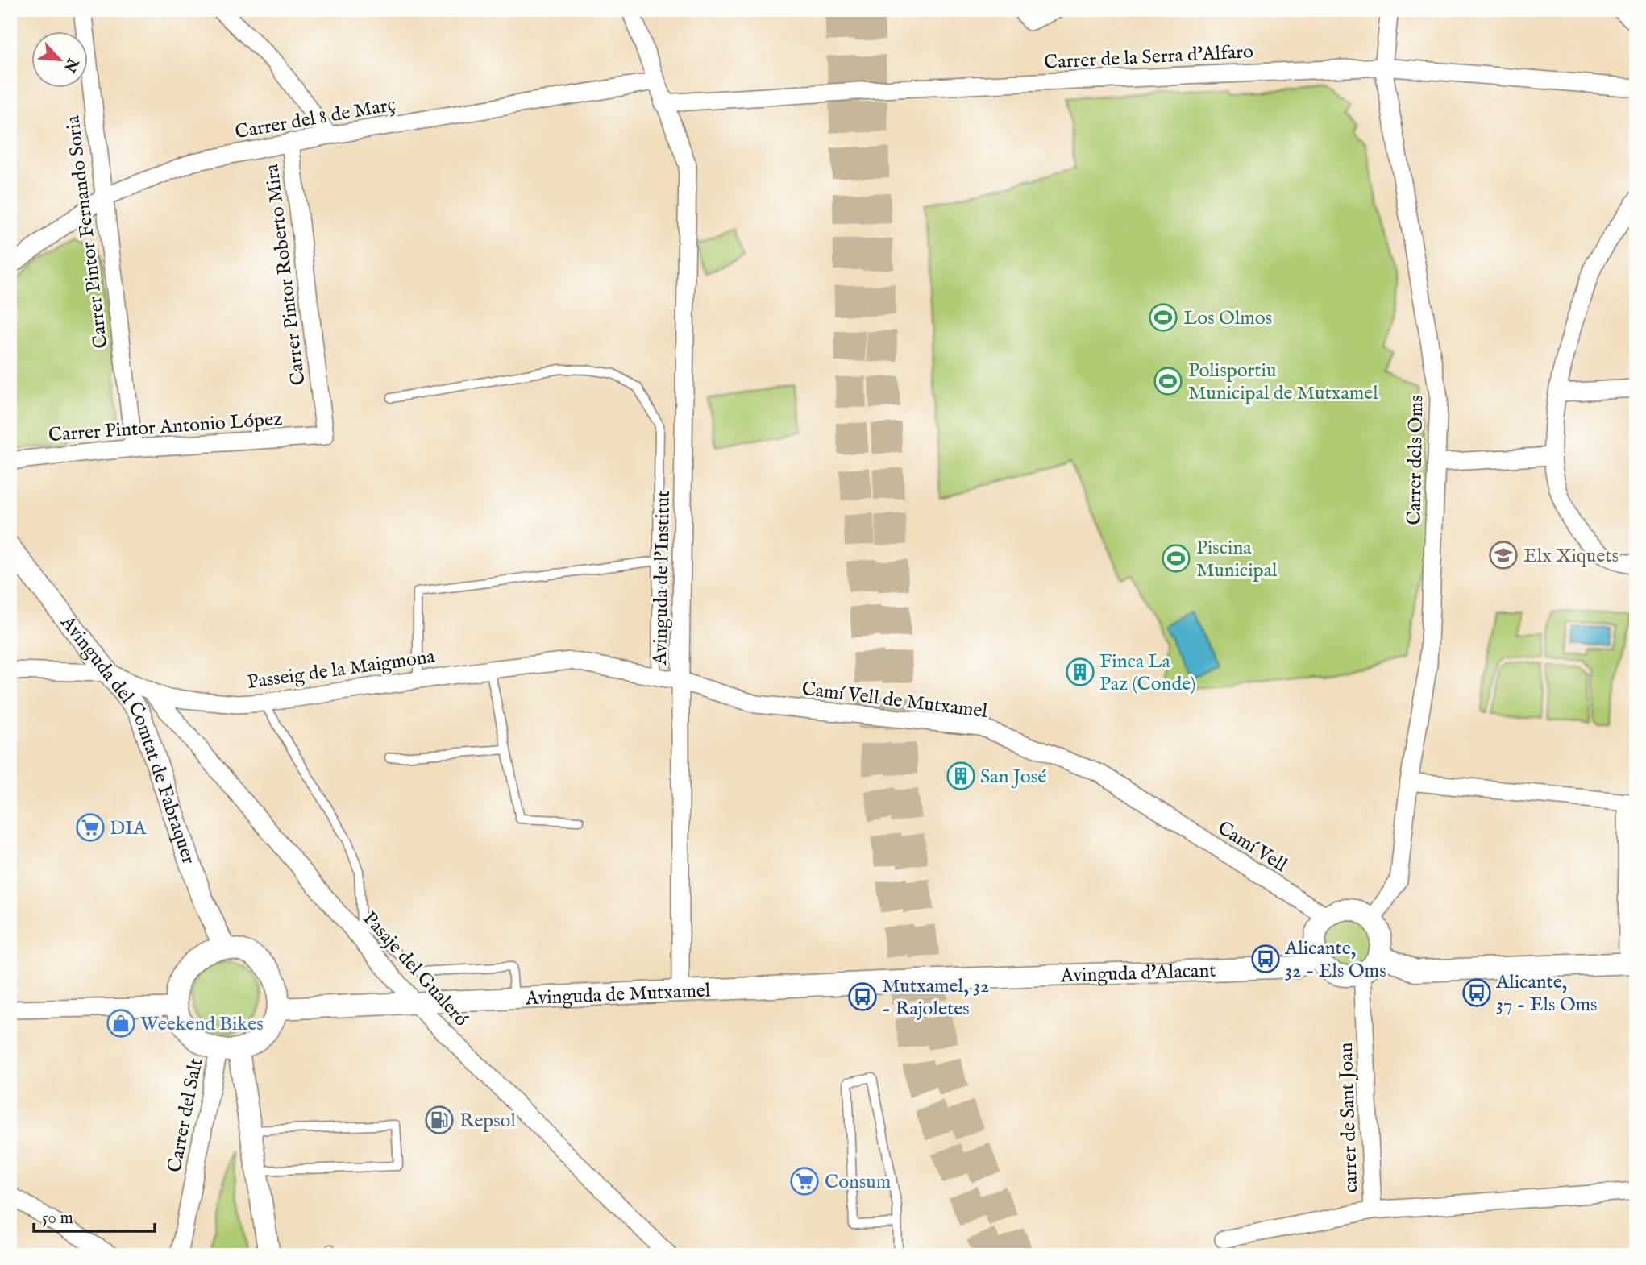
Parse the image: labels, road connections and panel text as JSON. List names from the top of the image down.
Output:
{
  "streets": {
    "street": [
      "Carrer de la Serra d'Alfaro",
      "Carrer del 8 de Març",
      "Carrer Pintor Fernando Soria",
      "Carrer Pintor Roberto Mira",
      "Carrer Pintor Antonio López",
      "Carrer dels Oms",
      "Avinguda de l'Institut",
      "Passeig de la Maigmona",
      "Camí Vell de Mutxamel",
      "Avinguda del Comtat de Fabraquer",
      "Camí Vell",
      "Pasaje del Gualeró",
      "Avinguda d'Alacant",
      "Avinguda de Mutxamel",
      "Carrer del Salt",
      "carrer de Sant Joan"
    ]
  },
  "crossings": [
    ["Carrer de la Serra d'Alfaro", "Carrer dels Oms"],
    ["Carrer de la Serra d'Alfaro", "Avinguda de l'Institut"],
    ["Carrer del 8 de Març", "Carrer Pintor Fernando Soria"],
    ["Carrer del 8 de Març", "Carrer Pintor Roberto Mira"],
    ["Carrer Pintor Fernando Soria", "Carrer Pintor Antonio López"],
    ["Carrer Pintor Roberto Mira", "Carrer Pintor Antonio López"],
    ["Carrer dels Oms", "Camí Vell"],
    ["Carrer dels Oms", "Avinguda d'Alacant"],
    ["Carrer dels Oms", "carrer de Sant Joan"],
    ["Avinguda de l'Institut", "Passeig de la Maigmona"],
    ["Avinguda de l'Institut", "Camí Vell de Mutxamel"],
    ["Avinguda de l'Institut", "Avinguda de Mutxamel"],
    ["Passeig de la Maigmona", "Camí Vell de Mutxamel"],
    ["Passeig de la Maigmona", "Avinguda del Comtat de Fabraquer"],
    ["Passeig de la Maigmona", "Pasaje del Gualeró"],
    ["Camí Vell de Mutxamel", "Camí Vell"],
    ["Avinguda del Comtat de Fabraquer", "Avinguda de Mutxamel"],
    ["Avinguda del Comtat de Fabraquer", "Carrer del Salt"],
    ["Camí Vell", "Avinguda d'Alacant"],
    ["Camí Vell", "carrer de Sant Joan"],
    ["Pasaje del Gualeró", "Avinguda de Mutxamel"],
    ["Avinguda d'Alacant", "Avinguda de Mutxamel"],
    ["Avinguda d'Alacant", "carrer de Sant Joan"],
    ["Avinguda de Mutxamel", "Carrer del Salt"]
  ],
  "places": {
    "sports": ["Los Olmos", "Polisportiu Municipal de Mutxamel", "Piscina Municipal"],
    "school or university": ["Elx Xiquets"],
    "building": ["Finca La Paz (Conde)", "San José"],
    "supermarket": ["DIA", "Consum"],
    "bus stop": ["Alicante, 32 - Els Oms", "Alicante, 37 - Els Oms", "Mutxamel, 32 - Rajoletes"],
    "shop": ["Weekend Bikes"],
    "fuel station": ["Repsol"]
  },
  "scale_bar": "50 m",
  "north": "bottom right"
}
